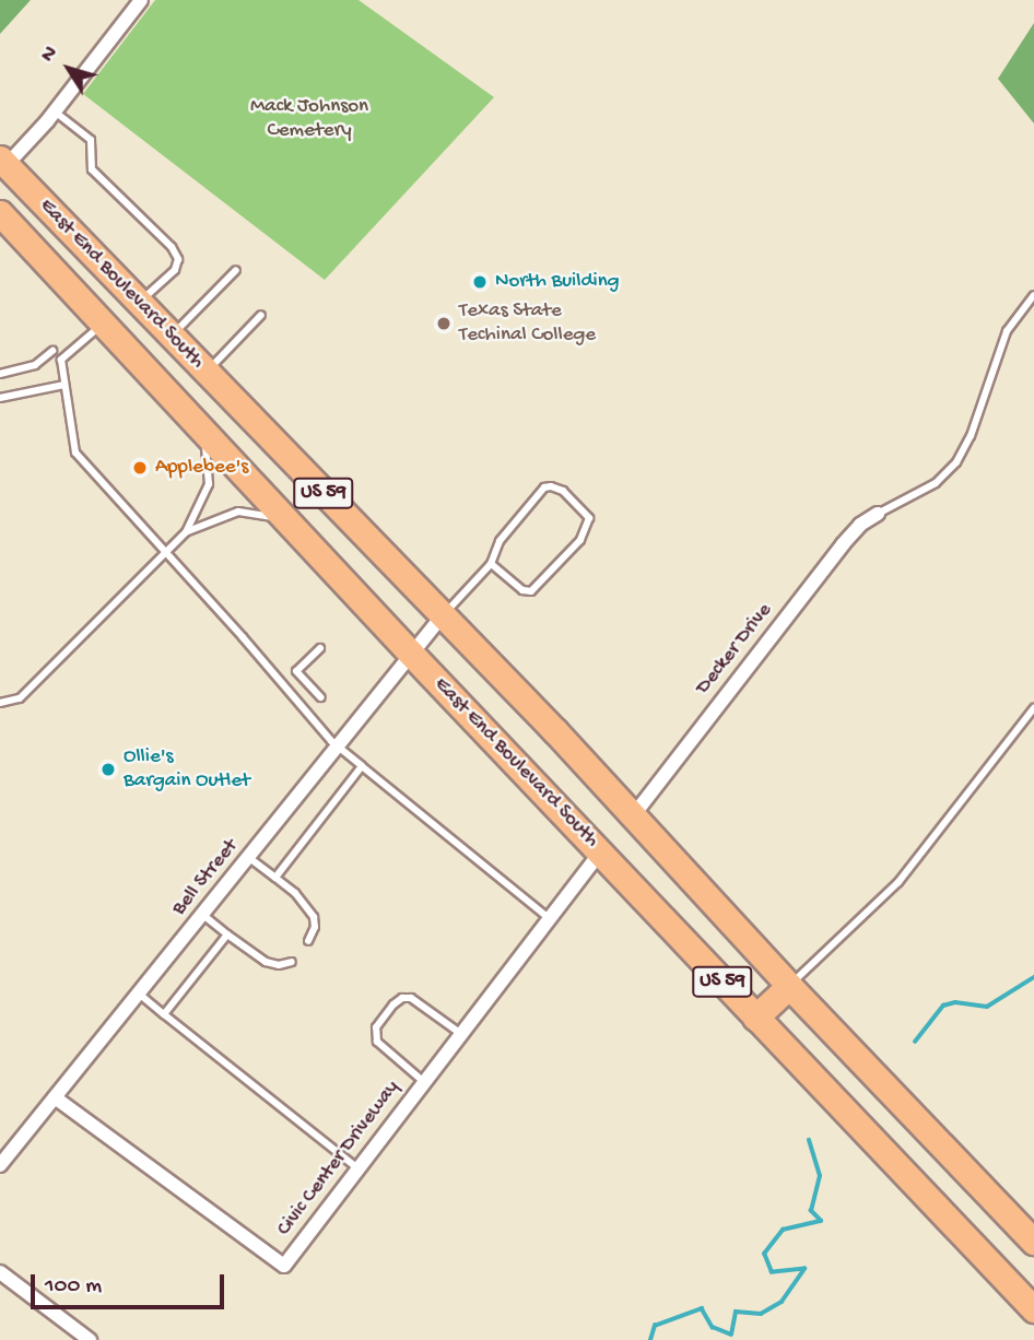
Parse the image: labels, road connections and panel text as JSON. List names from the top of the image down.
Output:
{
  "streets": {
    "highway": ["East End Boulevard South", "US 59"],
    "street": ["Decker Drive", "Bell Street", "Civic Center Driveway"]
  },
  "crossings": [
    ["East End Boulevard South", "Decker Drive"],
    ["East End Boulevard South", "Bell Street"],
    ["East End Boulevard South", "Civic Center Driveway"],
    ["Bell Street", "Civic Center Driveway"]
  ],
  "parks": ["Mack Johnson Cemetery"],
  "places": [
    "North Building",
    "Texas State Techinal College",
    "Applebee's",
    "Ollie's Bargain Outlet"
  ],
  "scale_bar": "100 m",
  "north": "top left"
}
